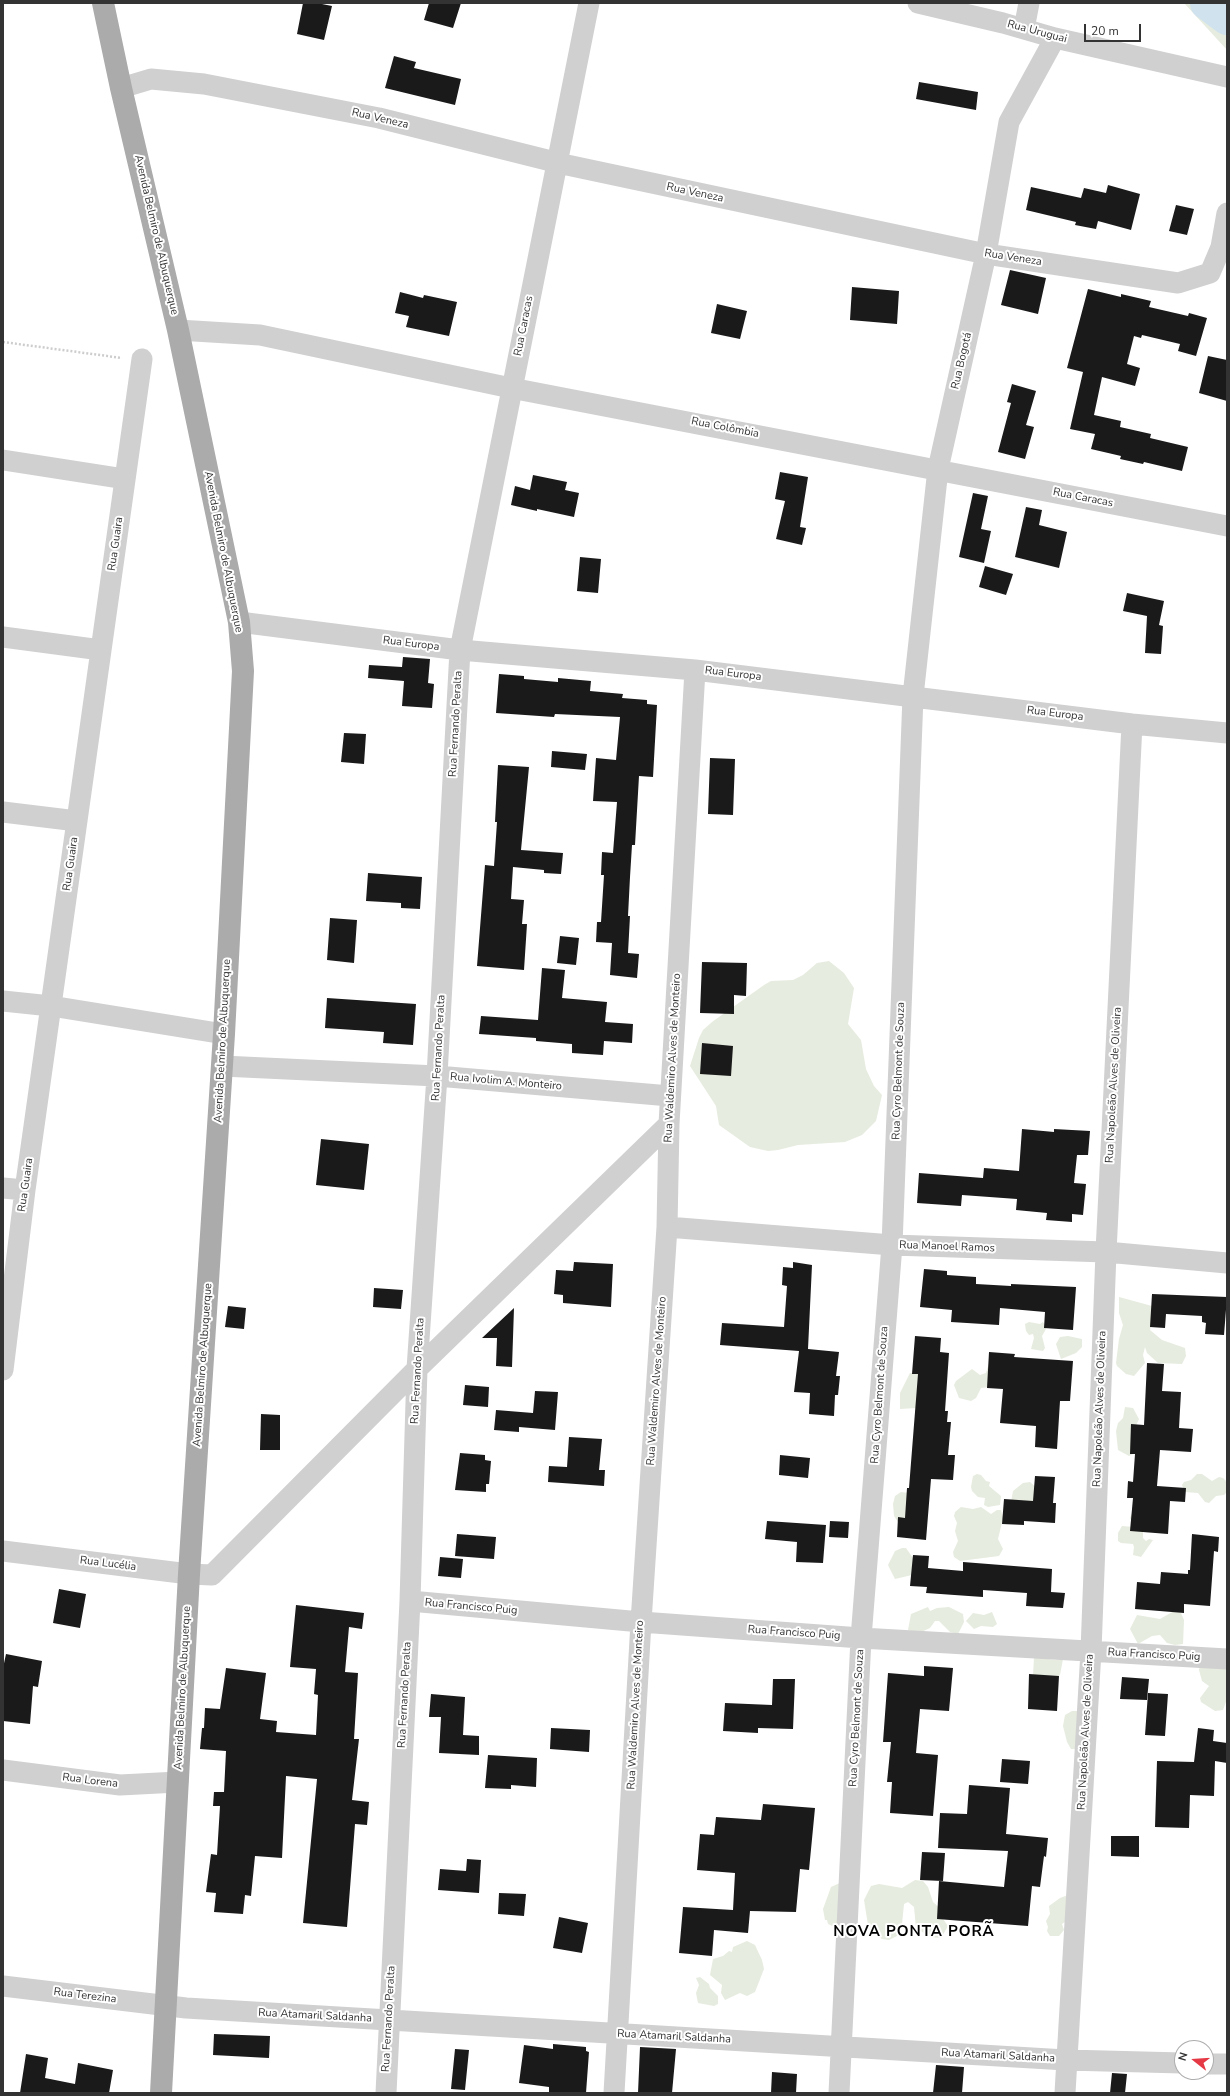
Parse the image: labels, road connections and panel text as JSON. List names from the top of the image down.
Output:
{
  "streets": {
    "main road": ["Avenida Belmiro de Albuquerque"],
    "street": [
      "Rua Uruguai",
      "Rua Veneza",
      "Rua Caracas",
      "Rua Bogotá",
      "Rua Colômbia",
      "Rua Guaira",
      "Rua Europa",
      "Rua Fernando Peralta",
      "Rua Waldemiro Alves de Monteiro",
      "Rua Cyro Belmont de Souza",
      "Rua Ivolim A. Monteiro",
      "Rua Napoleão Alves de Oliveira",
      "Rua Manoel Ramos",
      "Rua Lucélia",
      "Rua Francisco Puig",
      "Rua Lorena",
      "Rua Terezina",
      "Rua Atamaril Saldanha"
    ]
  },
  "crossings": [
    ["Rua Uruguai", "Rua Bogotá"],
    ["Rua Veneza", "Avenida Belmiro de Albuquerque"],
    ["Rua Veneza", "Rua Caracas"],
    ["Rua Veneza", "Rua Bogotá"],
    ["Avenida Belmiro de Albuquerque", "Rua Colômbia"],
    ["Avenida Belmiro de Albuquerque", "Rua Europa"],
    ["Avenida Belmiro de Albuquerque", "Rua Ivolim A. Monteiro"],
    ["Avenida Belmiro de Albuquerque", "Rua Lucélia"],
    ["Avenida Belmiro de Albuquerque", "Rua Lorena"],
    ["Avenida Belmiro de Albuquerque", "Rua Terezina"],
    ["Avenida Belmiro de Albuquerque", "Rua Atamaril Saldanha"],
    ["Rua Caracas", "Rua Bogotá"],
    ["Rua Caracas", "Rua Colômbia"],
    ["Rua Caracas", "Rua Europa"],
    ["Rua Caracas", "Rua Fernando Peralta"],
    ["Rua Bogotá", "Rua Colômbia"],
    ["Rua Bogotá", "Rua Europa"],
    ["Rua Bogotá", "Rua Cyro Belmont de Souza"],
    ["Rua Europa", "Rua Fernando Peralta"],
    ["Rua Europa", "Rua Waldemiro Alves de Monteiro"],
    ["Rua Europa", "Rua Cyro Belmont de Souza"],
    ["Rua Europa", "Rua Napoleão Alves de Oliveira"],
    ["Rua Fernando Peralta", "Rua Ivolim A. Monteiro"],
    ["Rua Fernando Peralta", "Rua Lucélia"],
    ["Rua Fernando Peralta", "Rua Francisco Puig"],
    ["Rua Fernando Peralta", "Rua Atamaril Saldanha"],
    ["Rua Waldemiro Alves de Monteiro", "Rua Ivolim A. Monteiro"],
    ["Rua Waldemiro Alves de Monteiro", "Rua Manoel Ramos"],
    ["Rua Waldemiro Alves de Monteiro", "Rua Francisco Puig"],
    ["Rua Waldemiro Alves de Monteiro", "Rua Atamaril Saldanha"],
    ["Rua Cyro Belmont de Souza", "Rua Manoel Ramos"],
    ["Rua Cyro Belmont de Souza", "Rua Francisco Puig"],
    ["Rua Cyro Belmont de Souza", "Rua Atamaril Saldanha"],
    ["Rua Napoleão Alves de Oliveira", "Rua Manoel Ramos"],
    ["Rua Napoleão Alves de Oliveira", "Rua Francisco Puig"],
    ["Rua Napoleão Alves de Oliveira", "Rua Atamaril Saldanha"],
    ["Rua Terezina", "Rua Atamaril Saldanha"]
  ],
  "districts": ["NOVA PONTA PORÃ"],
  "scale_bar": "20 m",
  "north": "left"
}
